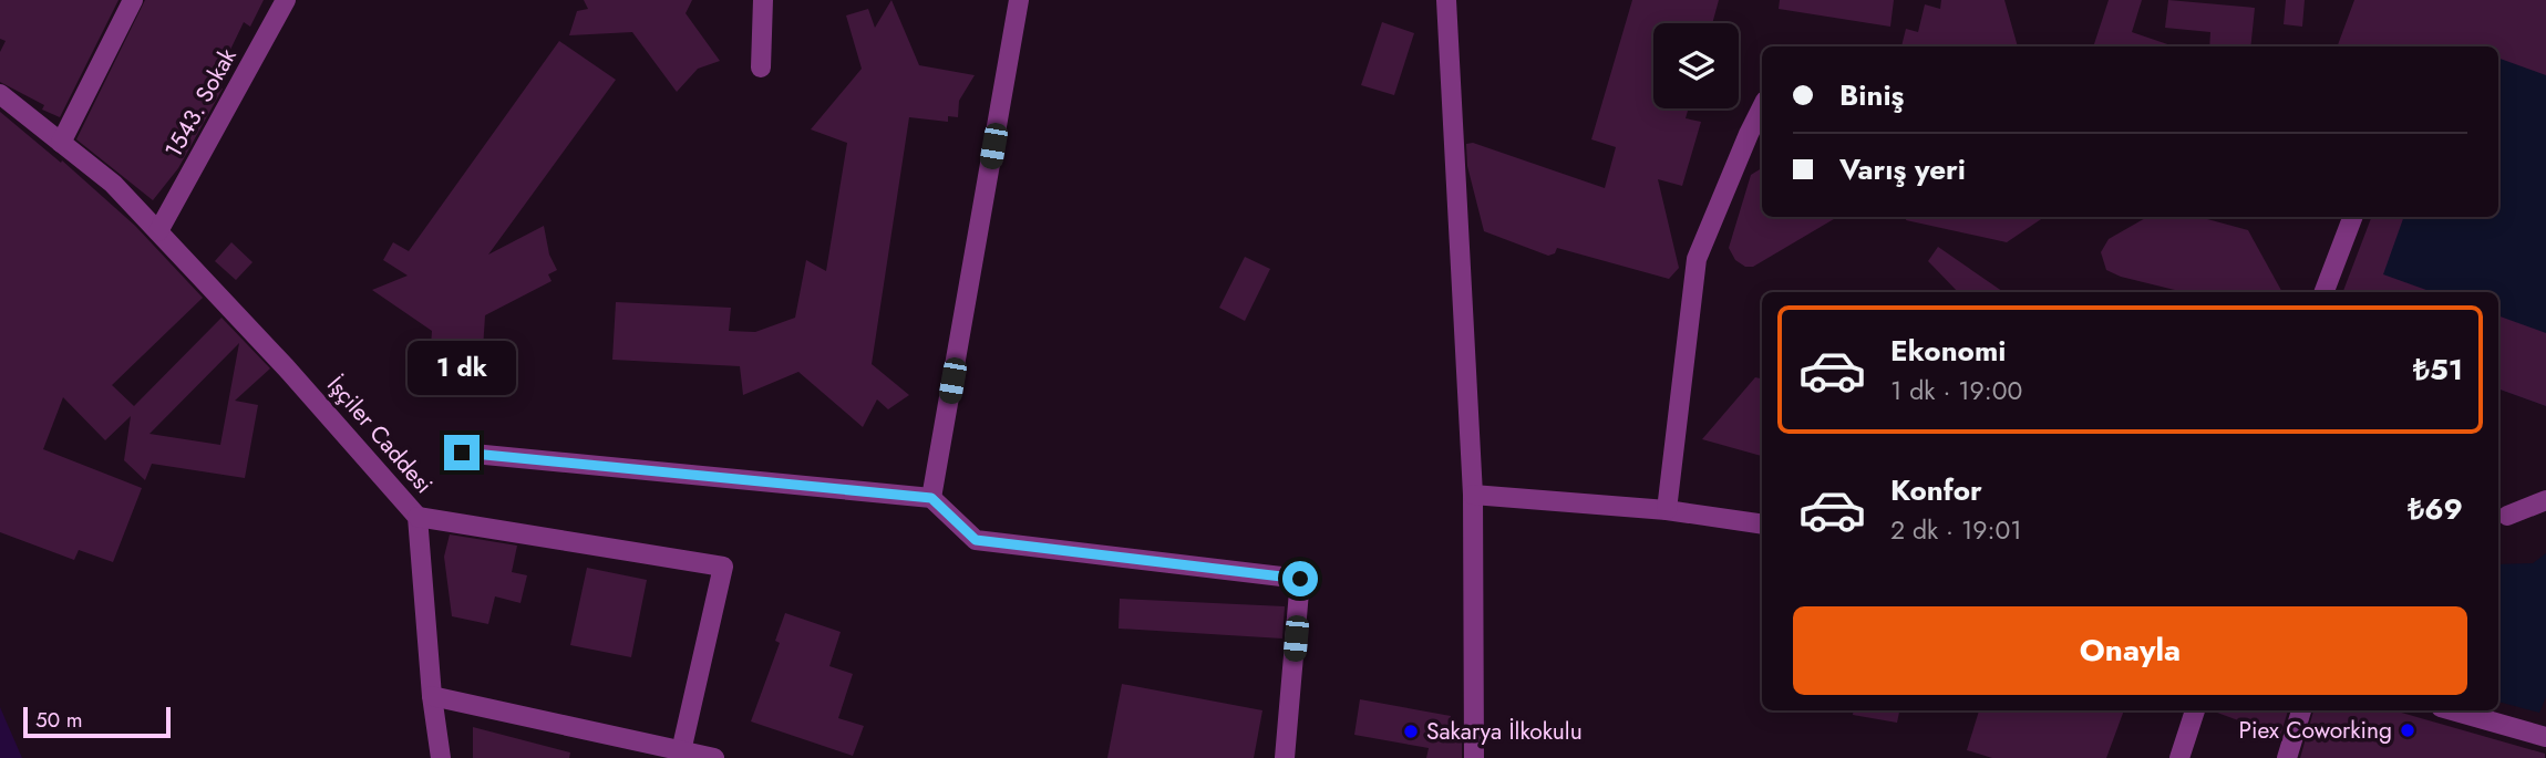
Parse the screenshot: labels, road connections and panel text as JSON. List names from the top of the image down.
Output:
{
  "streets": {
    "street": ["1543. Sokak", "İşçiler Caddesi"]
  },
  "crossings": [
    ["1543. Sokak", "İşçiler Caddesi"]
  ],
  "places": ["Piex Coworking", "Sakarya İlkokulu"],
  "scale_bar": "50 m",
  "page": {
    "banner": ["Biniş", "Varış yeri"],
    "list": [
      {
        "name": "Ekonomi",
        "note": "1 dk · 19:00",
        "value": "₺51"
      },
      {
        "name": "Konfor",
        "note": "2 dk · 19:01",
        "value": "₺69"
      }
    ],
    "bubble": "1 dk",
    "buttons": "Onayla",
    "scale": "50 m"
  }
}
